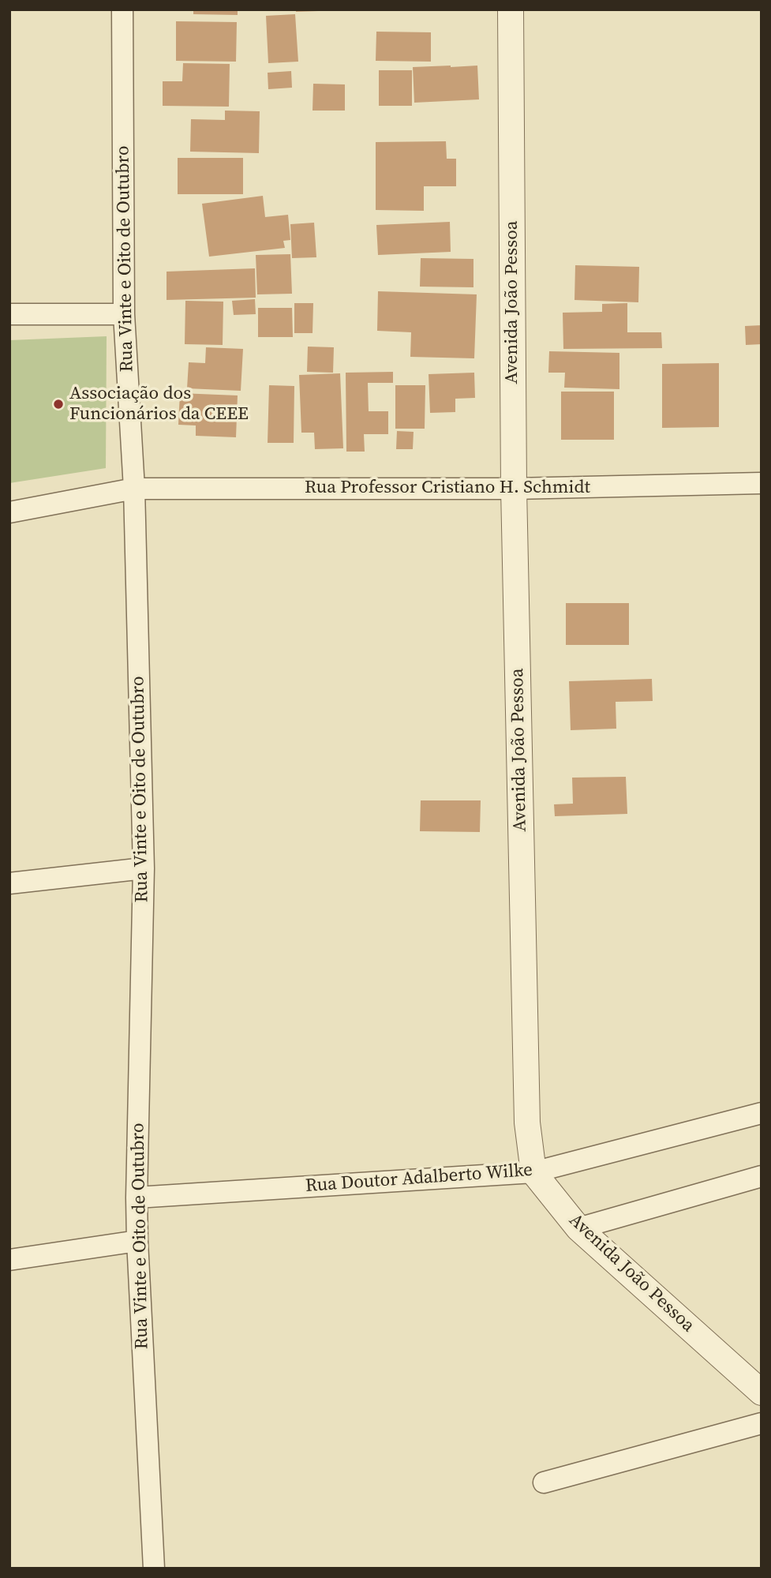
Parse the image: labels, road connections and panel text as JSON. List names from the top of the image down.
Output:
{
  "streets": {
    "street": [
      "Rua Vinte e Oito de Outubro",
      "Avenida João Pessoa",
      "Rua Professor Cristiano H. Schmidt",
      "Rua Doutor Adalberto Wilke"
    ]
  },
  "crossings": [
    ["Rua Vinte e Oito de Outubro", "Rua Professor Cristiano H. Schmidt"],
    ["Rua Vinte e Oito de Outubro", "Rua Doutor Adalberto Wilke"],
    ["Avenida João Pessoa", "Rua Professor Cristiano H. Schmidt"],
    ["Avenida João Pessoa", "Rua Doutor Adalberto Wilke"]
  ],
  "places": ["Associação dos Funcionários da CEEE"]
}
